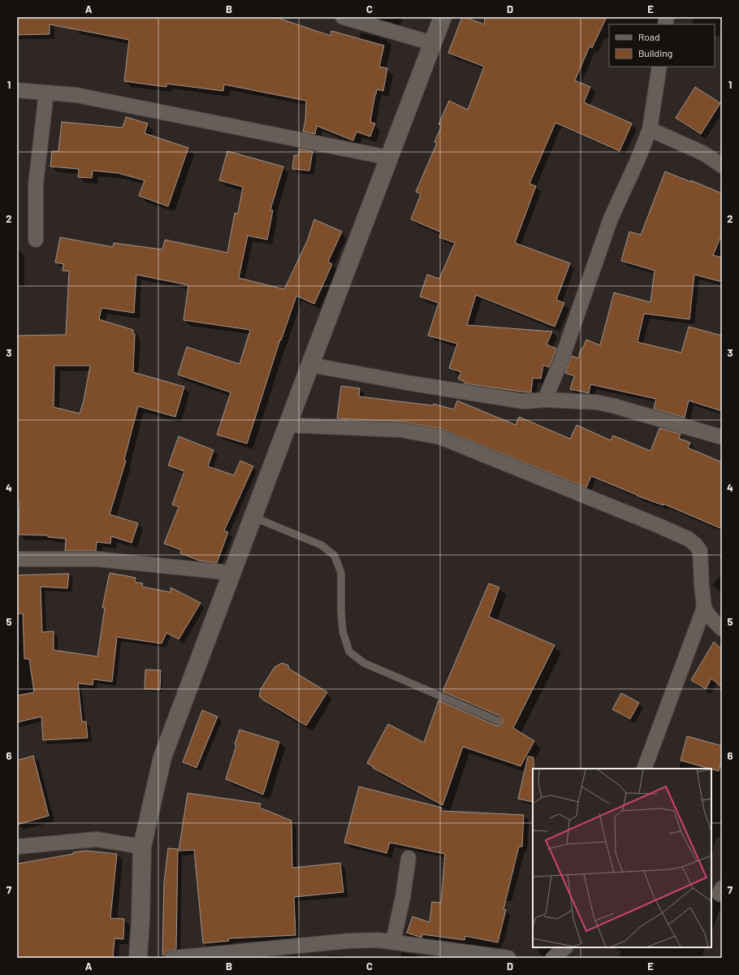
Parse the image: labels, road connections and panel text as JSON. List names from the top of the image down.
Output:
{
  "legend": ["Road", "Building"],
  "grid": {
    "columns": [
      "A",
      "B",
      "C",
      "D",
      "E"
    ],
    "rows": [
      "1",
      "2",
      "3",
      "4",
      "5",
      "6",
      "7"
    ]
  }
}
